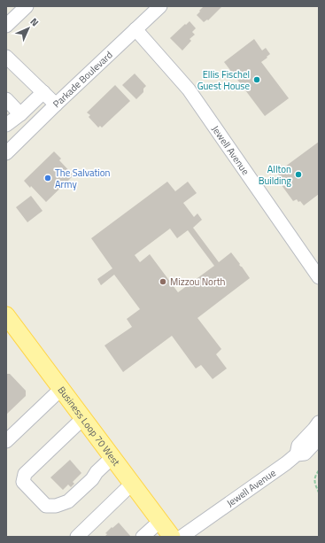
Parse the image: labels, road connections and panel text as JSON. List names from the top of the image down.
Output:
{
  "streets": {
    "main road": ["Business Loop 70 West"],
    "street": ["Parkade Boulevard", "Jewell Avenue"]
  },
  "crossings": [
    ["Parkade Boulevard", "Jewell Avenue"]
  ],
  "places": [
    "Ellis Fischel Guest House",
    "Allton Building",
    "The Salvation Army",
    "Mizzou North"
  ],
  "north": "top right"
}
